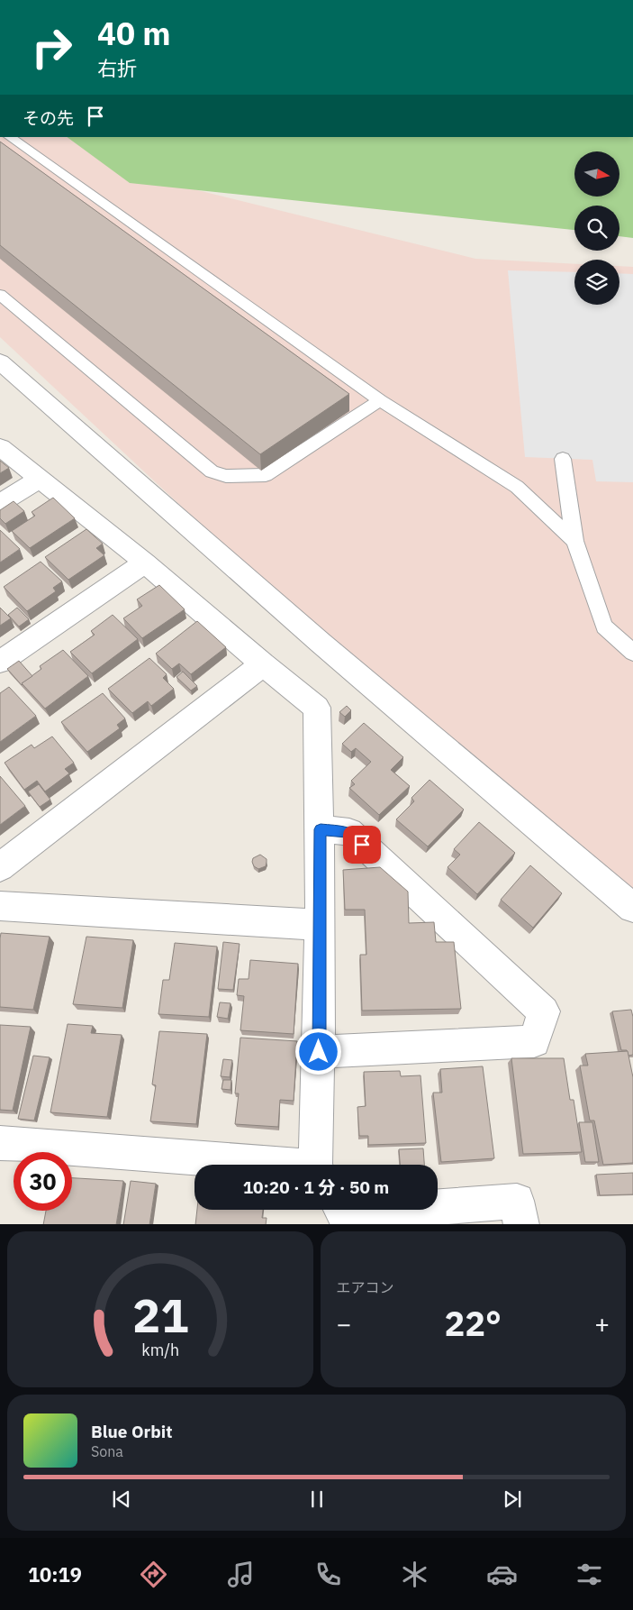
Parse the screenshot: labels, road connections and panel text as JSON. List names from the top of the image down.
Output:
{
  "north": "right",
  "page": {
    "turn": ["40 m", "右折"],
    "then": "その先",
    "limit": "30",
    "trip": "10:20 · 1 分 · 50 m",
    "tile": "エアコン",
    "heat": ["−", "22°", "+"],
    "song": ["Blue Orbit", "Sona"],
    "tabs": "10:19",
    "gauge": ["21", "km/h"]
  }
}
